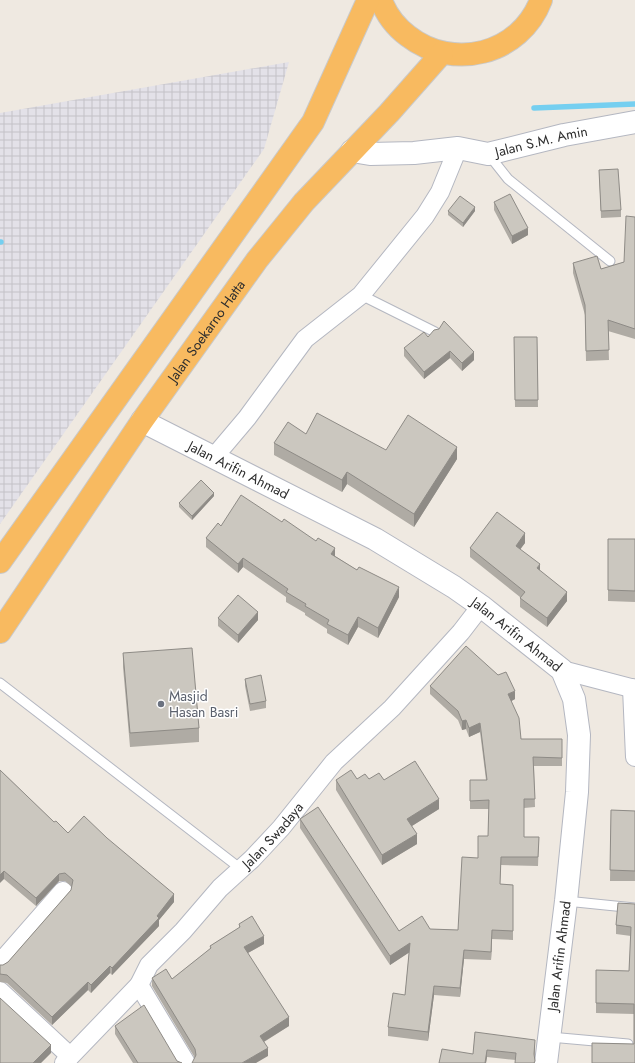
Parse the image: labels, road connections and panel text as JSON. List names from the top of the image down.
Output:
{
  "streets": {
    "highway": ["Jalan Soekarno Hatta"],
    "street": ["Jalan S.M. Amin", "Jalan Arifin Ahmad", "Jalan Swadaya"]
  },
  "crossings": [
    ["Jalan S.M. Amin", "Jalan Soekarno Hatta"],
    ["Jalan Soekarno Hatta", "Jalan Arifin Ahmad"],
    ["Jalan Arifin Ahmad", "Jalan Swadaya"]
  ],
  "places": ["Masjid Hasan Basri"]
}
